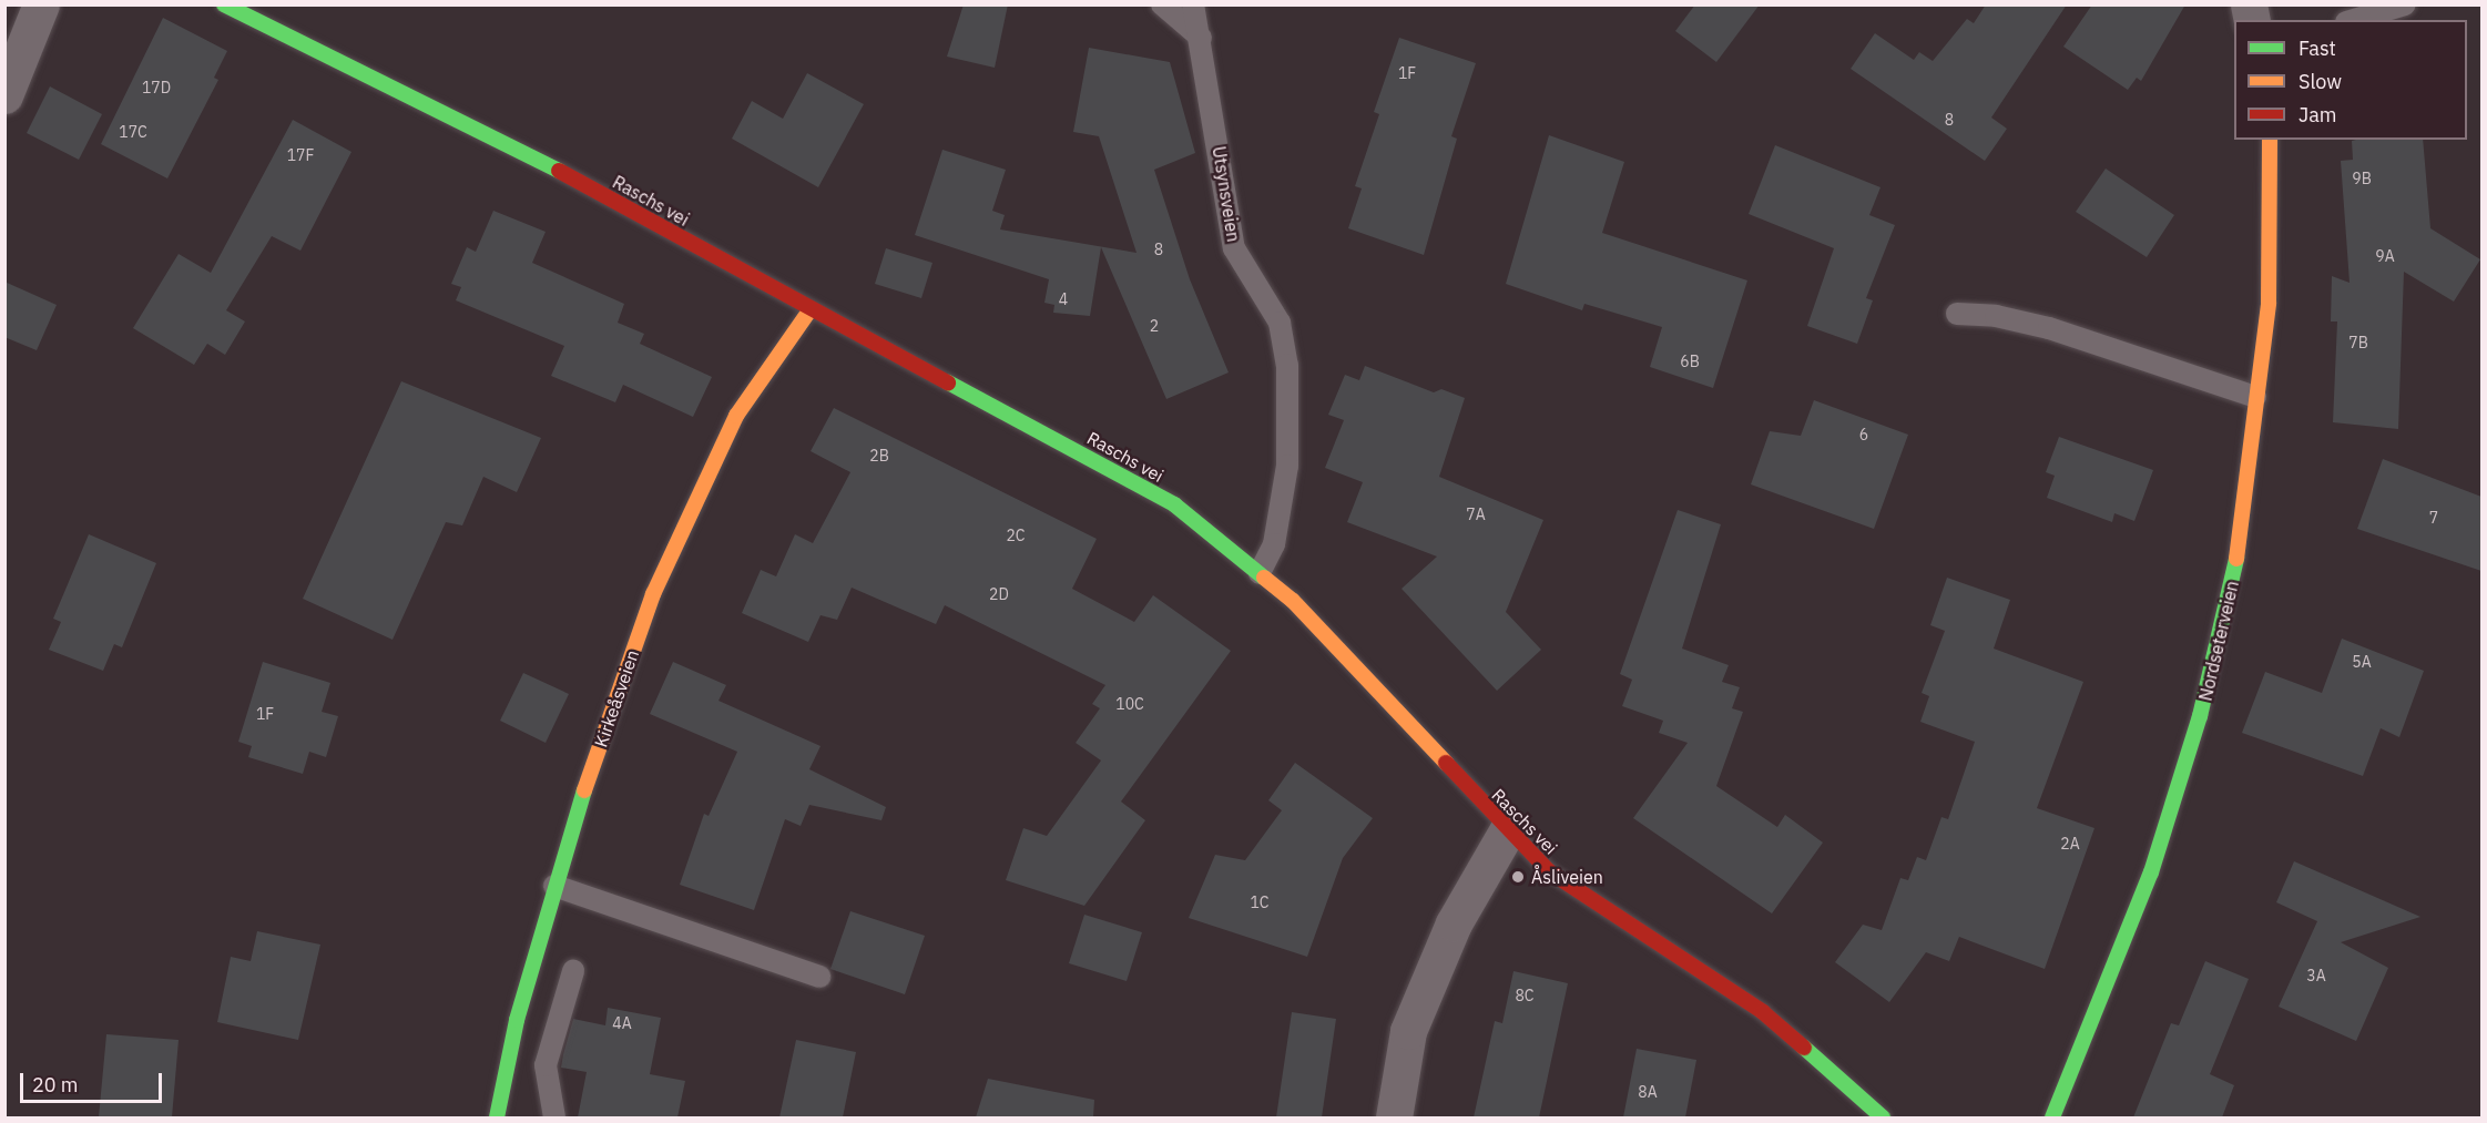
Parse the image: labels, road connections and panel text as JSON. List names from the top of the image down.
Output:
{
  "streets": {
    "street": ["Raschs vei", "Nordseterveien", "Kirkeåsveien"],
    "lane": ["Utsynsveien"]
  },
  "crossings": [
    ["Utsynsveien", "Raschs vei"],
    ["Raschs vei", "Kirkeåsveien"]
  ],
  "places": ["Åsliveien"],
  "house_numbers": [
    "1F",
    "17D",
    "8",
    "17C",
    "17F",
    "9B",
    "8",
    "9A",
    "4",
    "2",
    "7B",
    "6B",
    "6",
    "2B",
    "7A",
    "7",
    "2C",
    "2D",
    "5A",
    "10C",
    "1F",
    "2A",
    "1C",
    "3A",
    "8C",
    "4A",
    "8A"
  ],
  "legend": ["Fast", "Slow", "Jam"],
  "scale_bar": "20 m"
}
